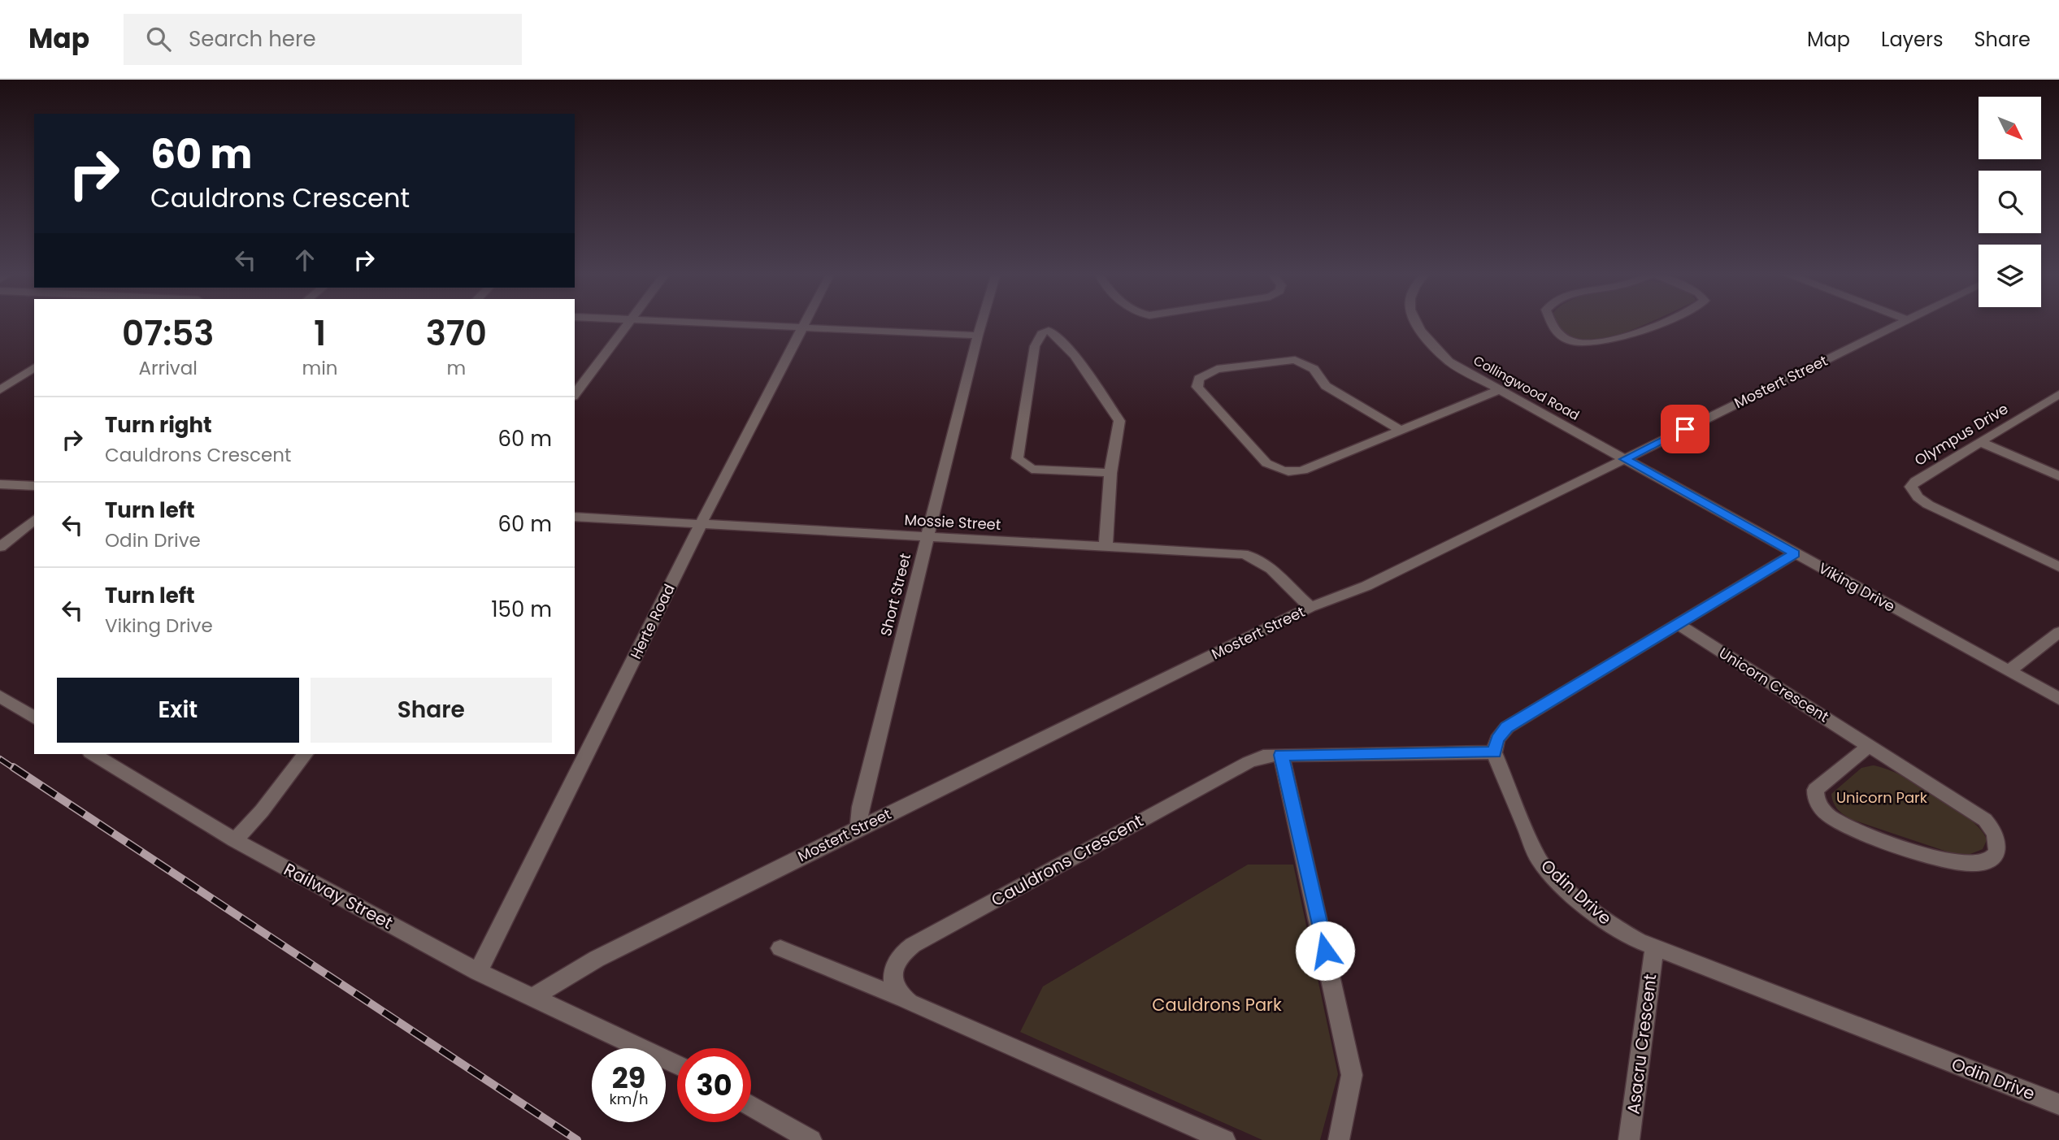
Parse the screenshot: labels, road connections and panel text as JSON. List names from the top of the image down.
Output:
{
  "streets": {
    "street": [
      "Mostert Street",
      "Collingwood Road",
      "Olympus Drive",
      "Mossie Street",
      "Viking Drive",
      "Short Street",
      "Herte Road",
      "Unicorn Crescent",
      "Cauldrons Crescent",
      "Odin Drive",
      "Railway Street",
      "Asacru Crescent"
    ]
  },
  "crossings": [
    ["Mostert Street", "Collingwood Road"],
    ["Mostert Street", "Mossie Street"],
    ["Mostert Street", "Viking Drive"],
    ["Mostert Street", "Short Street"],
    ["Mostert Street", "Railway Street"],
    ["Collingwood Road", "Viking Drive"],
    ["Mossie Street", "Short Street"],
    ["Mossie Street", "Herte Road"],
    ["Herte Road", "Railway Street"],
    ["Cauldrons Crescent", "Odin Drive"],
    ["Odin Drive", "Asacru Crescent"]
  ],
  "parks": ["Unicorn Park", "Cauldrons Park"],
  "north": "bottom right",
  "page": {
    "header": "Map",
    "search": "Search here",
    "nav": ["Map", "Layers", "Share"],
    "turn": ["60 m", "Cauldrons Crescent"],
    "eta": [
      "07:53",
      "Arrival",
      "1",
      "min",
      "370",
      "m"
    ],
    "list": [
      {
        "name": "Turn right",
        "note": "Cauldrons Crescent",
        "value": "60 m"
      },
      {
        "name": "Turn left",
        "note": "Odin Drive",
        "value": "60 m"
      },
      {
        "name": "Turn left",
        "note": "Viking Drive",
        "value": "150 m"
      }
    ],
    "buttons": ["Exit", "Share"],
    "speed": "29 km/h",
    "limit": "30"
  }
}
